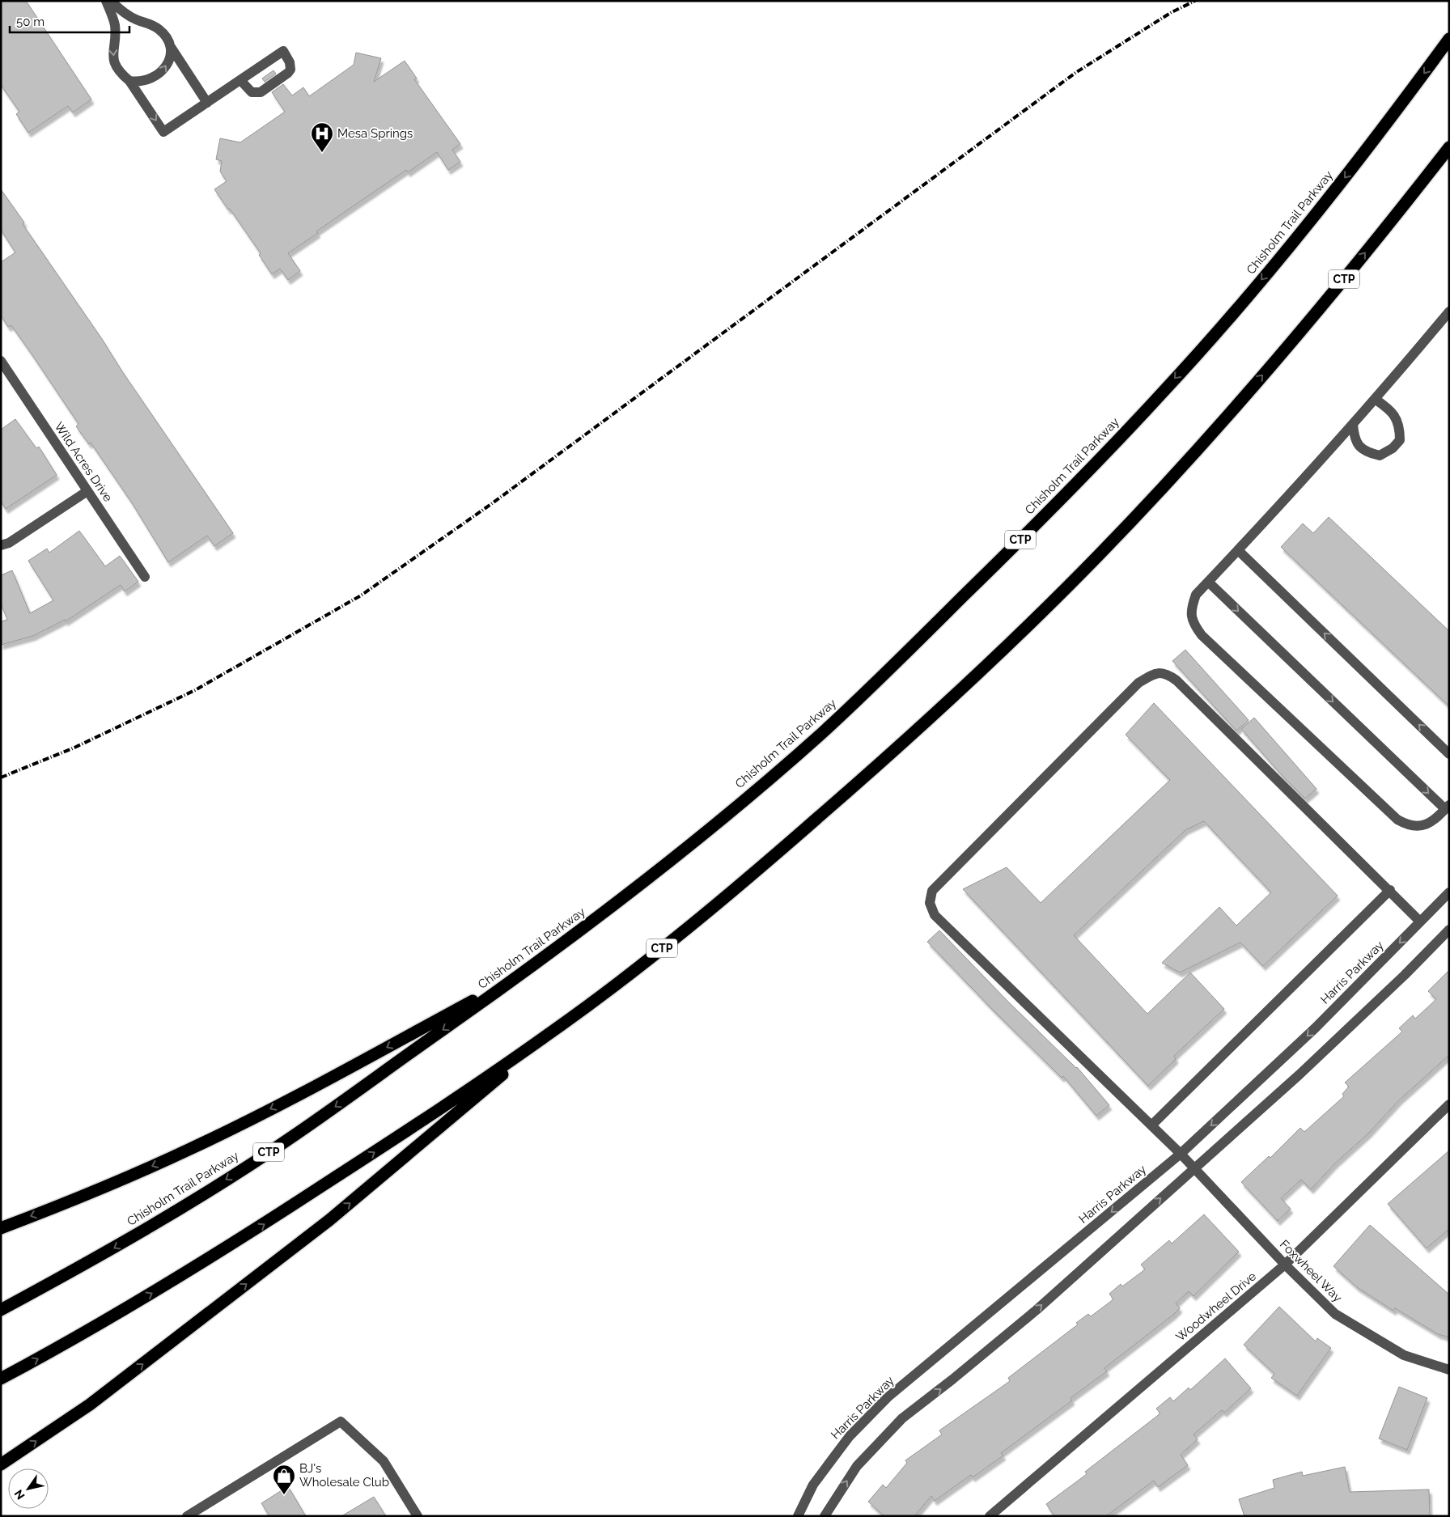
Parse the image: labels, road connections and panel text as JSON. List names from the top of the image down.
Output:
{
  "streets": {
    "highway": ["Chisholm Trail Parkway", "CTP"],
    "street": [
      "Wild Acres Drive",
      "Harris Parkway",
      "Foxwheel Way",
      "Woodwheel Drive"
    ]
  },
  "crossings": [
    ["Harris Parkway", "Foxwheel Way"],
    ["Foxwheel Way", "Woodwheel Drive"]
  ],
  "places": {
    "hospital": ["Mesa Springs"],
    "shop": ["BJ's Wholesale Club"]
  },
  "scale_bar": "50 m",
  "north": "bottom left"
}
